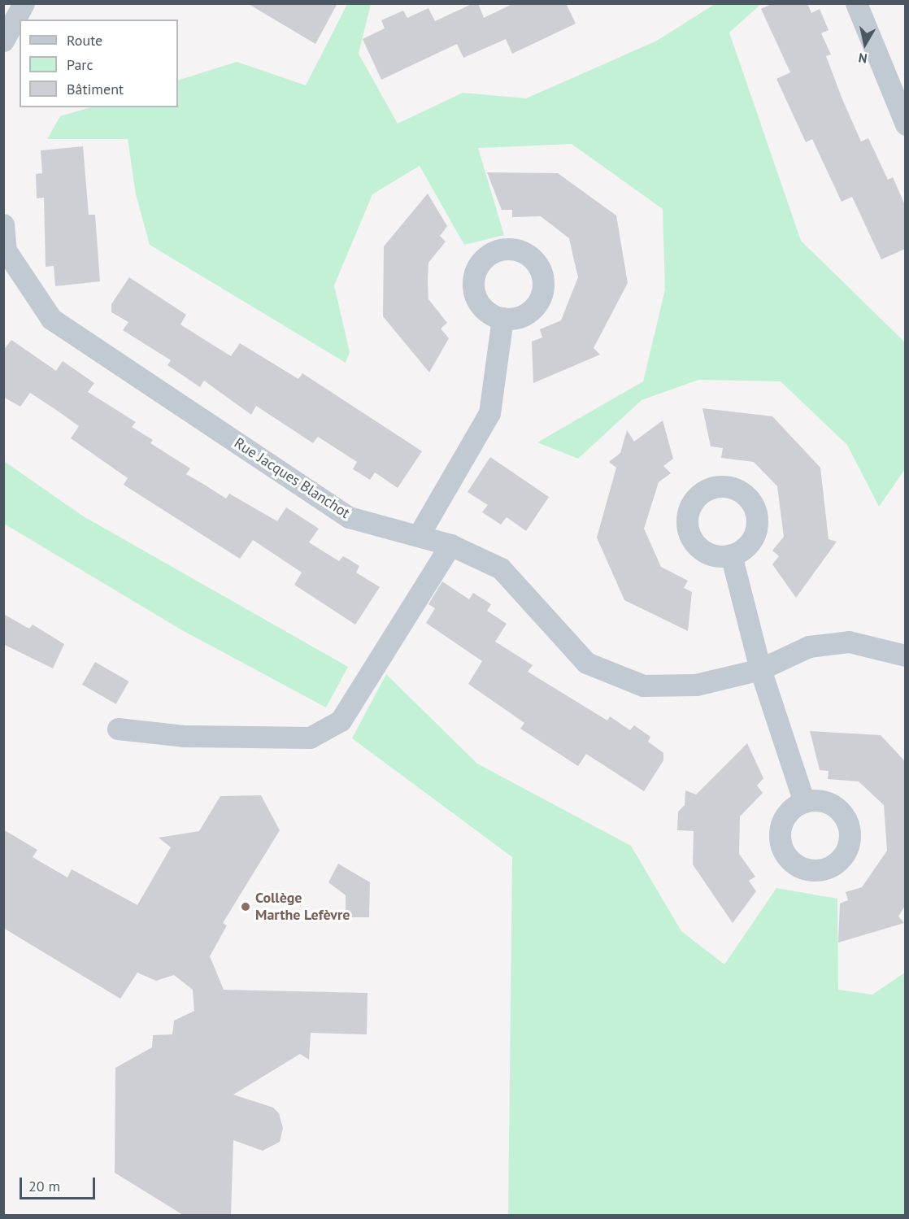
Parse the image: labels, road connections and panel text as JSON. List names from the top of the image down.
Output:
{
  "streets": {
    "street": ["Rue Jacques Blanchot"]
  },
  "places": ["Collège Marthe Lefèvre"],
  "legend": ["Route", "Parc", "Bâtiment"],
  "scale_bar": "20 m",
  "north": "bottom"
}
